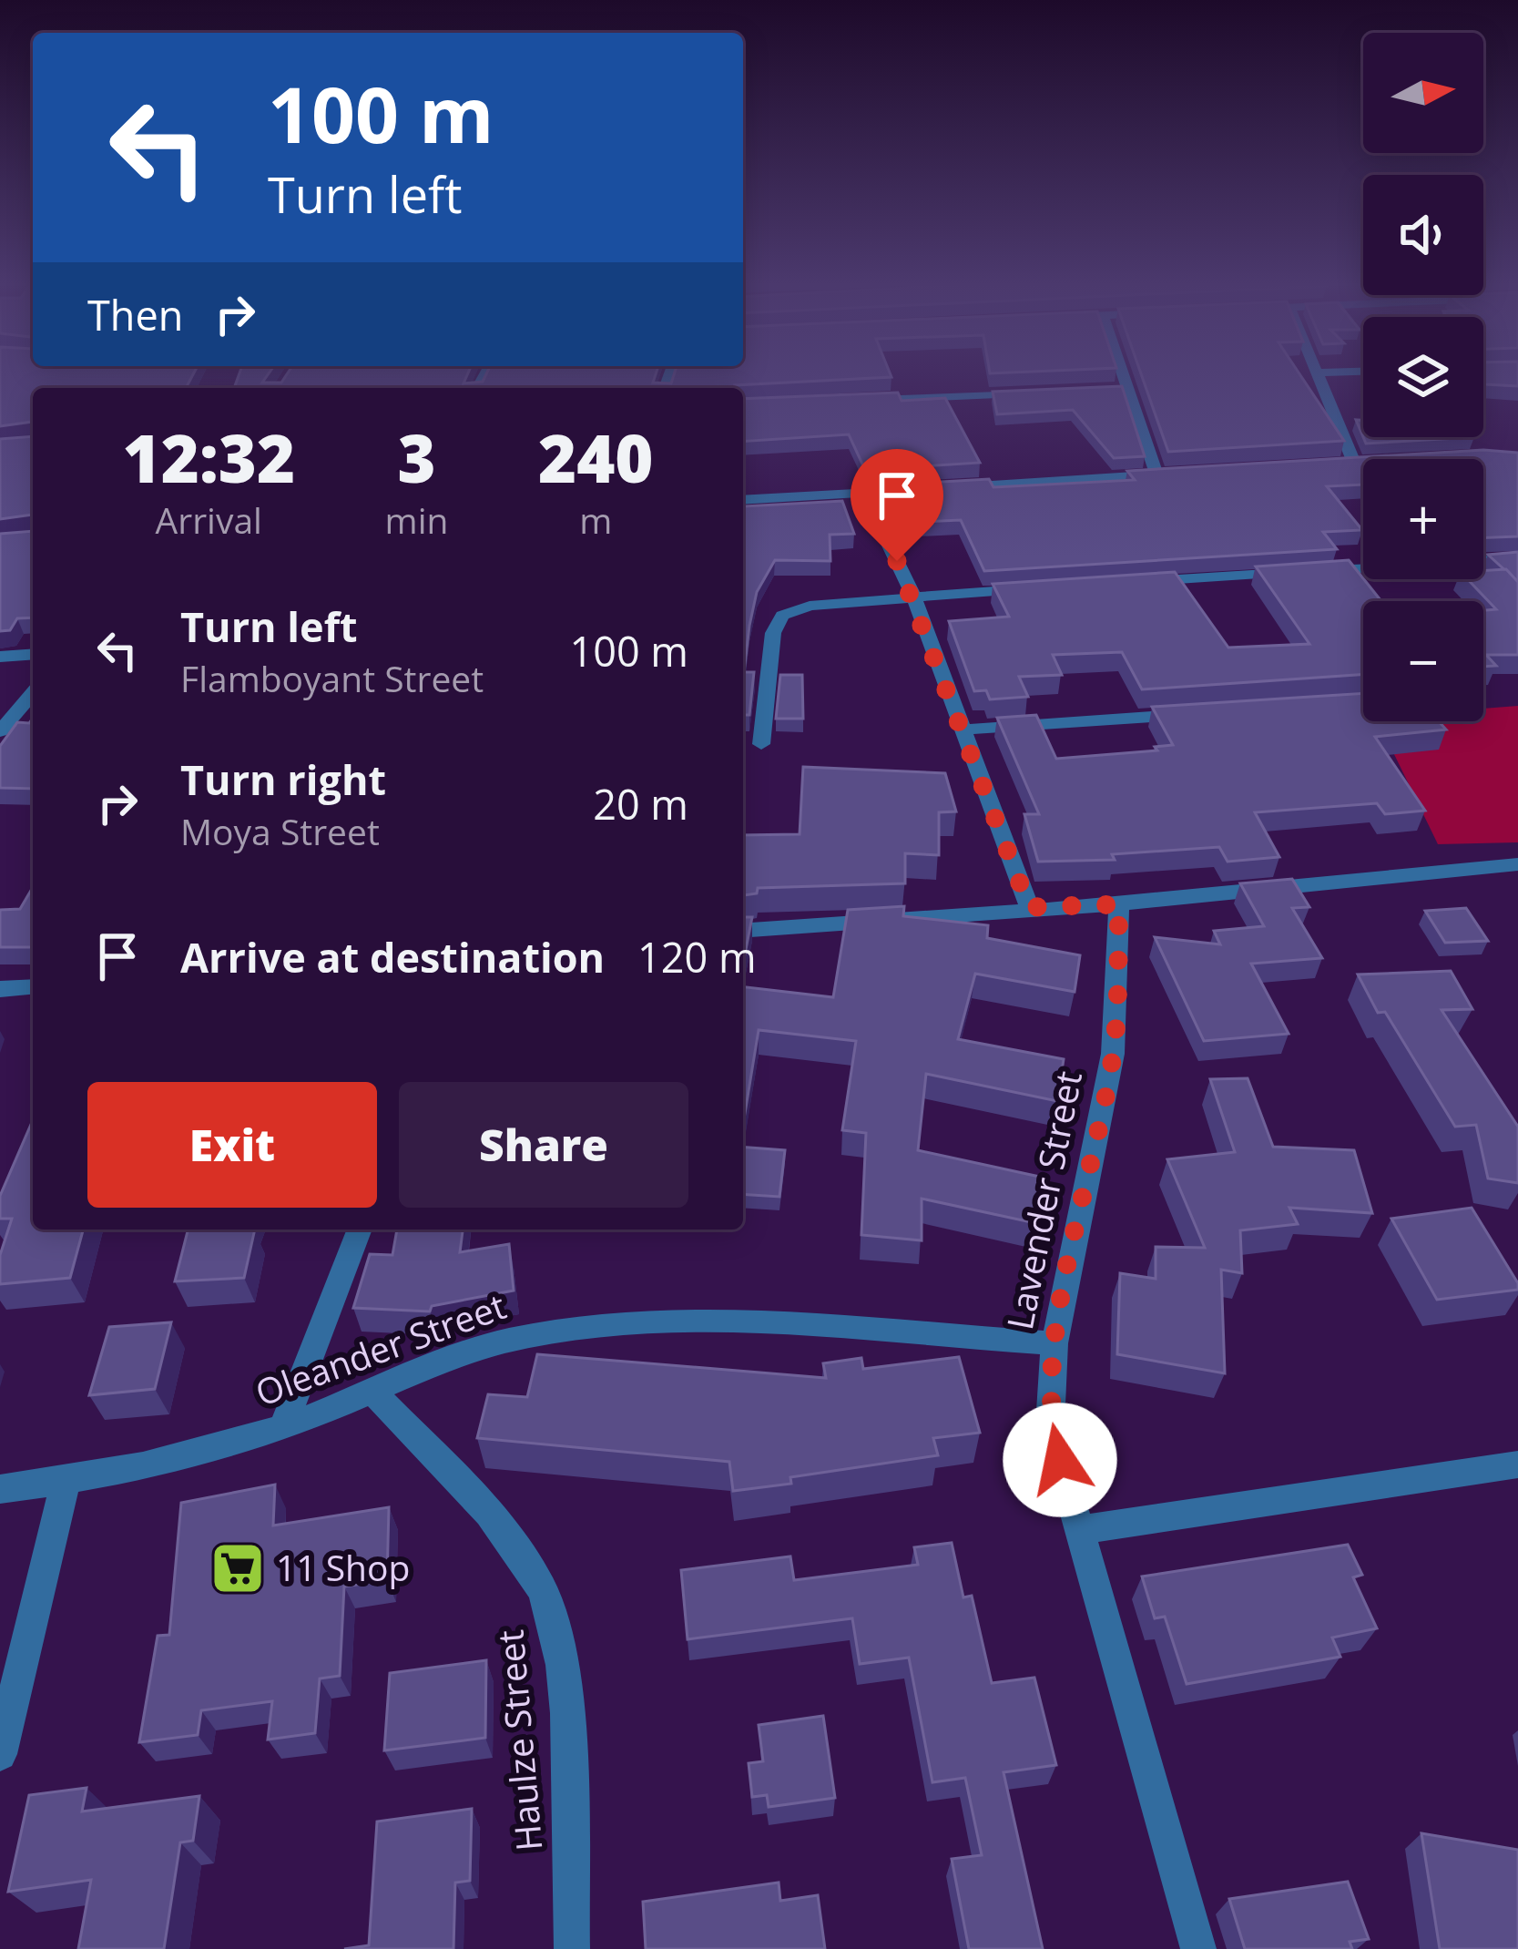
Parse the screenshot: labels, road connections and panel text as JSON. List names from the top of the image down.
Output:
{
  "streets": {
    "street": ["Lavender Street", "Oleander Street", "Haulze Street"]
  },
  "crossings": [
    ["Lavender Street", "Oleander Street"],
    ["Oleander Street", "Haulze Street"]
  ],
  "places": {
    "supermarket": ["11 Shop"]
  },
  "north": "right",
  "page": {
    "map_buttons": ["+", "−"],
    "turn": ["100 m", "Turn left"],
    "then": "Then",
    "eta": [
      "12:32",
      "Arrival",
      "3",
      "min",
      "240",
      "m"
    ],
    "list": [
      {
        "name": "Turn left",
        "note": "Flamboyant Street",
        "value": "100 m"
      },
      {
        "name": "Turn right",
        "note": "Moya Street",
        "value": "20 m"
      },
      {
        "name": "Arrive at destination",
        "value": "120 m"
      }
    ],
    "buttons": ["Exit", "Share"]
  }
}
